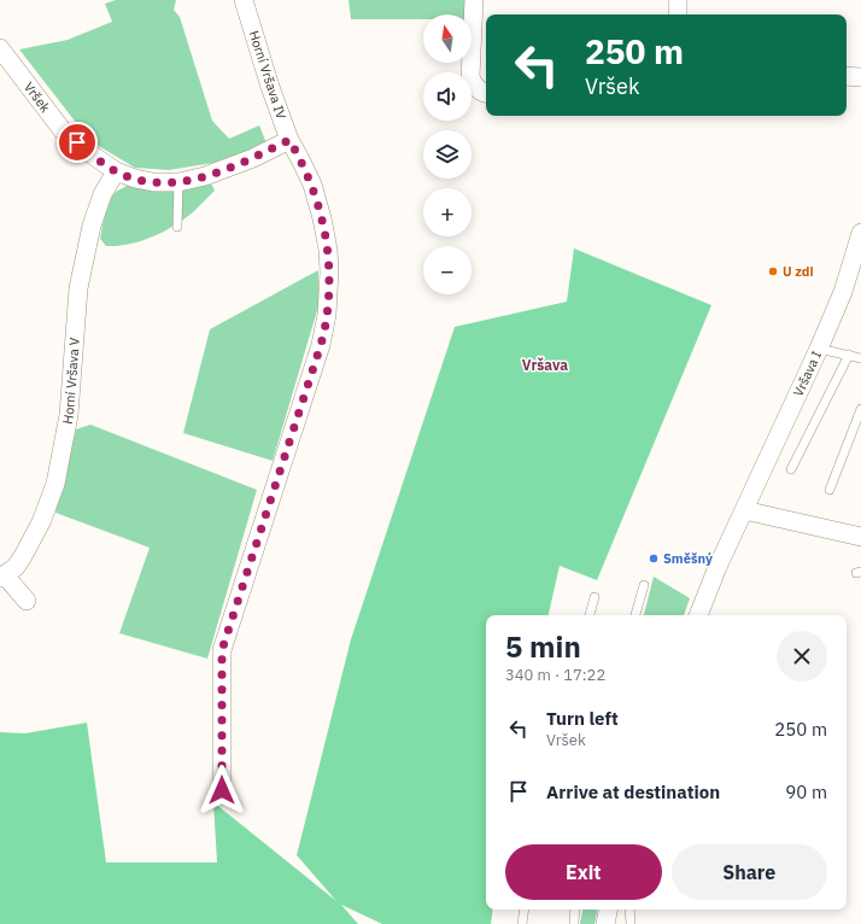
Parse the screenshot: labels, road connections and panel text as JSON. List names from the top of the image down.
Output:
{
  "streets": {
    "street": [
      "Horní Vršava IV",
      "Vršek",
      "Vršava I",
      "Horní Vršava V"
    ]
  },
  "crossings": [
    ["Horní Vršava IV", "Vršek"],
    ["Vršek", "Horní Vršava V"]
  ],
  "districts": ["Vršava"],
  "places": ["U zdi", "Směšný"],
  "north": "top",
  "page": {
    "map_buttons": ["+", "−"],
    "turn": ["250 m", "Vršek"],
    "heading": ["5 min", "340 m · 17:22"],
    "list": [
      {
        "name": "Turn left",
        "note": "Vršek",
        "value": "250 m"
      },
      {
        "name": "Arrive at destination",
        "value": "90 m"
      }
    ],
    "buttons": ["Exit", "Share"]
  }
}
